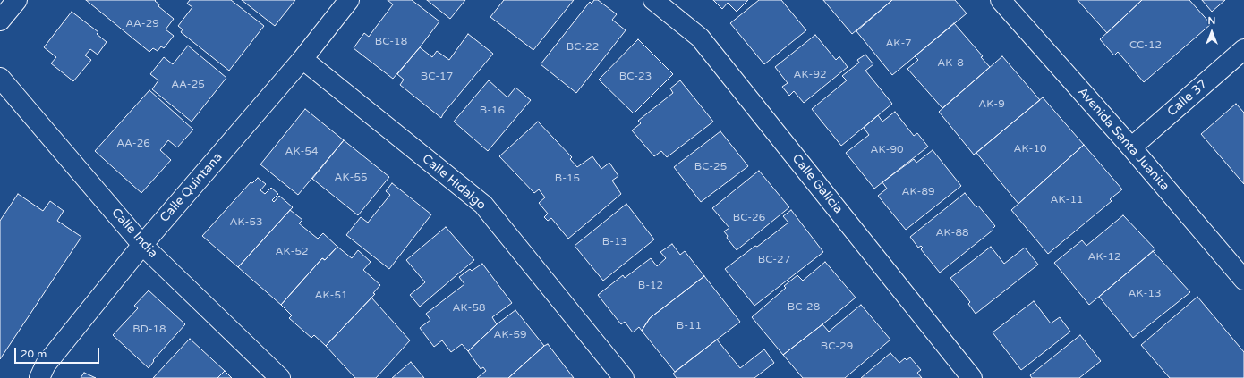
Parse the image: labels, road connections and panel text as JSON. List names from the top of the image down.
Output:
{
  "streets": {
    "street": [
      "Calle 37",
      "Avenida Santa Juanita",
      "Calle Hidalgo",
      "Calle Galicia",
      "Calle Quintana",
      "Calle India"
    ]
  },
  "crossings": [
    ["Calle 37", "Avenida Santa Juanita"],
    ["Calle Hidalgo", "Calle Quintana"],
    ["Calle Quintana", "Calle India"]
  ],
  "house_numbers": [
    "AA-29",
    "BC-18",
    "AK-7",
    "CC-12",
    "BC-22",
    "AK-8",
    "AK-92",
    "BC-17",
    "BC-23",
    "AA-25",
    "AK-9",
    "B-16",
    "AA-26",
    "AK-10",
    "AK-90",
    "AK-54",
    "BC-25",
    "AK-55",
    "B-15",
    "AK-89",
    "AK-11",
    "BC-26",
    "AK-53",
    "AK-88",
    "B-13",
    "AK-52",
    "AK-12",
    "BC-27",
    "B-12",
    "AK-13",
    "AK-51",
    "BC-28",
    "AK-58",
    "B-11",
    "BD-18",
    "AK-59",
    "BC-29"
  ],
  "scale_bar": "20 m",
  "north": "top"
}
